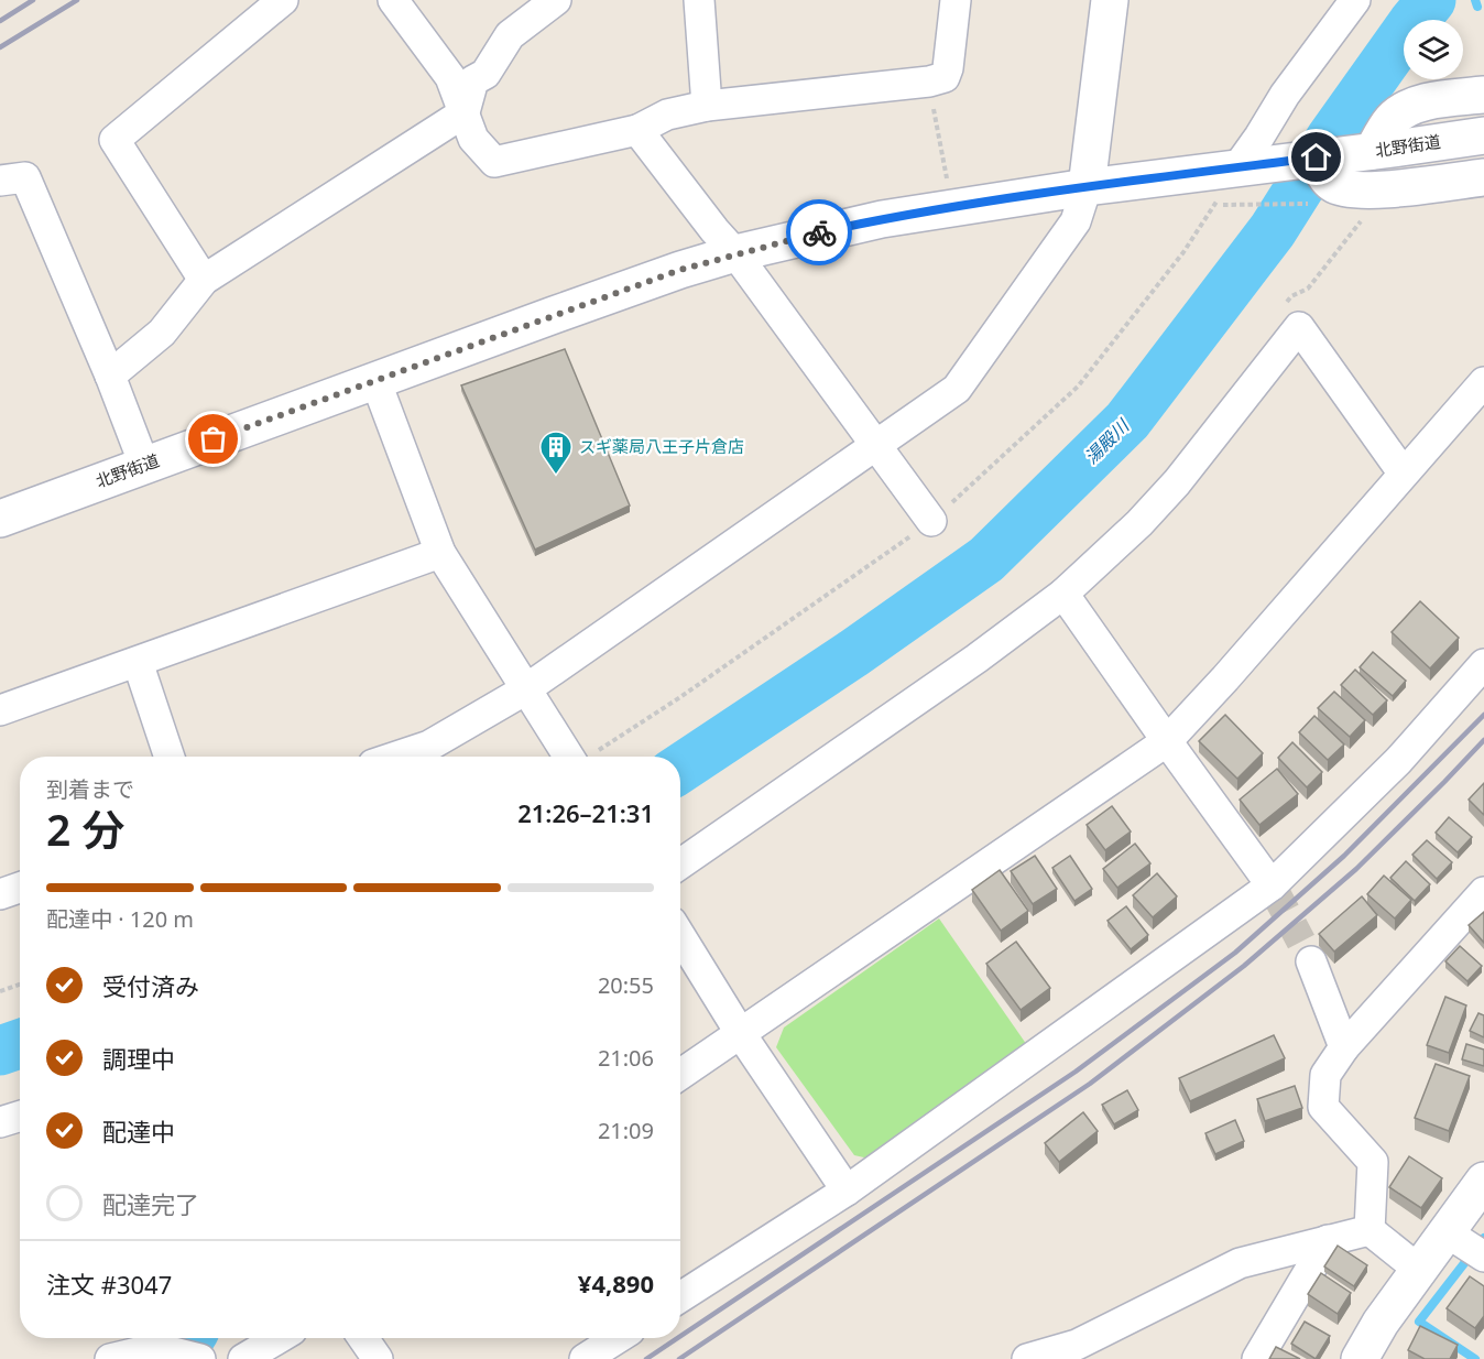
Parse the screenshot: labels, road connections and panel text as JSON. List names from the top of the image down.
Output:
{
  "streets": {
    "main road": ["北野街道"]
  },
  "water": ["湯殿川"],
  "places": {
    "building": ["スギ薬局八王子片倉店"]
  },
  "page": {
    "heading": ["2 分", "到着まで", "21:26–21:31"],
    "panel": ["注文 #3047", "¥4,890"],
    "bar": "配達中 · 120 m",
    "list": [
      ["受付済み", "20:55"],
      ["調理中", "21:06"],
      ["配達中", "21:09"],
      "配達完了"
    ]
  }
}
